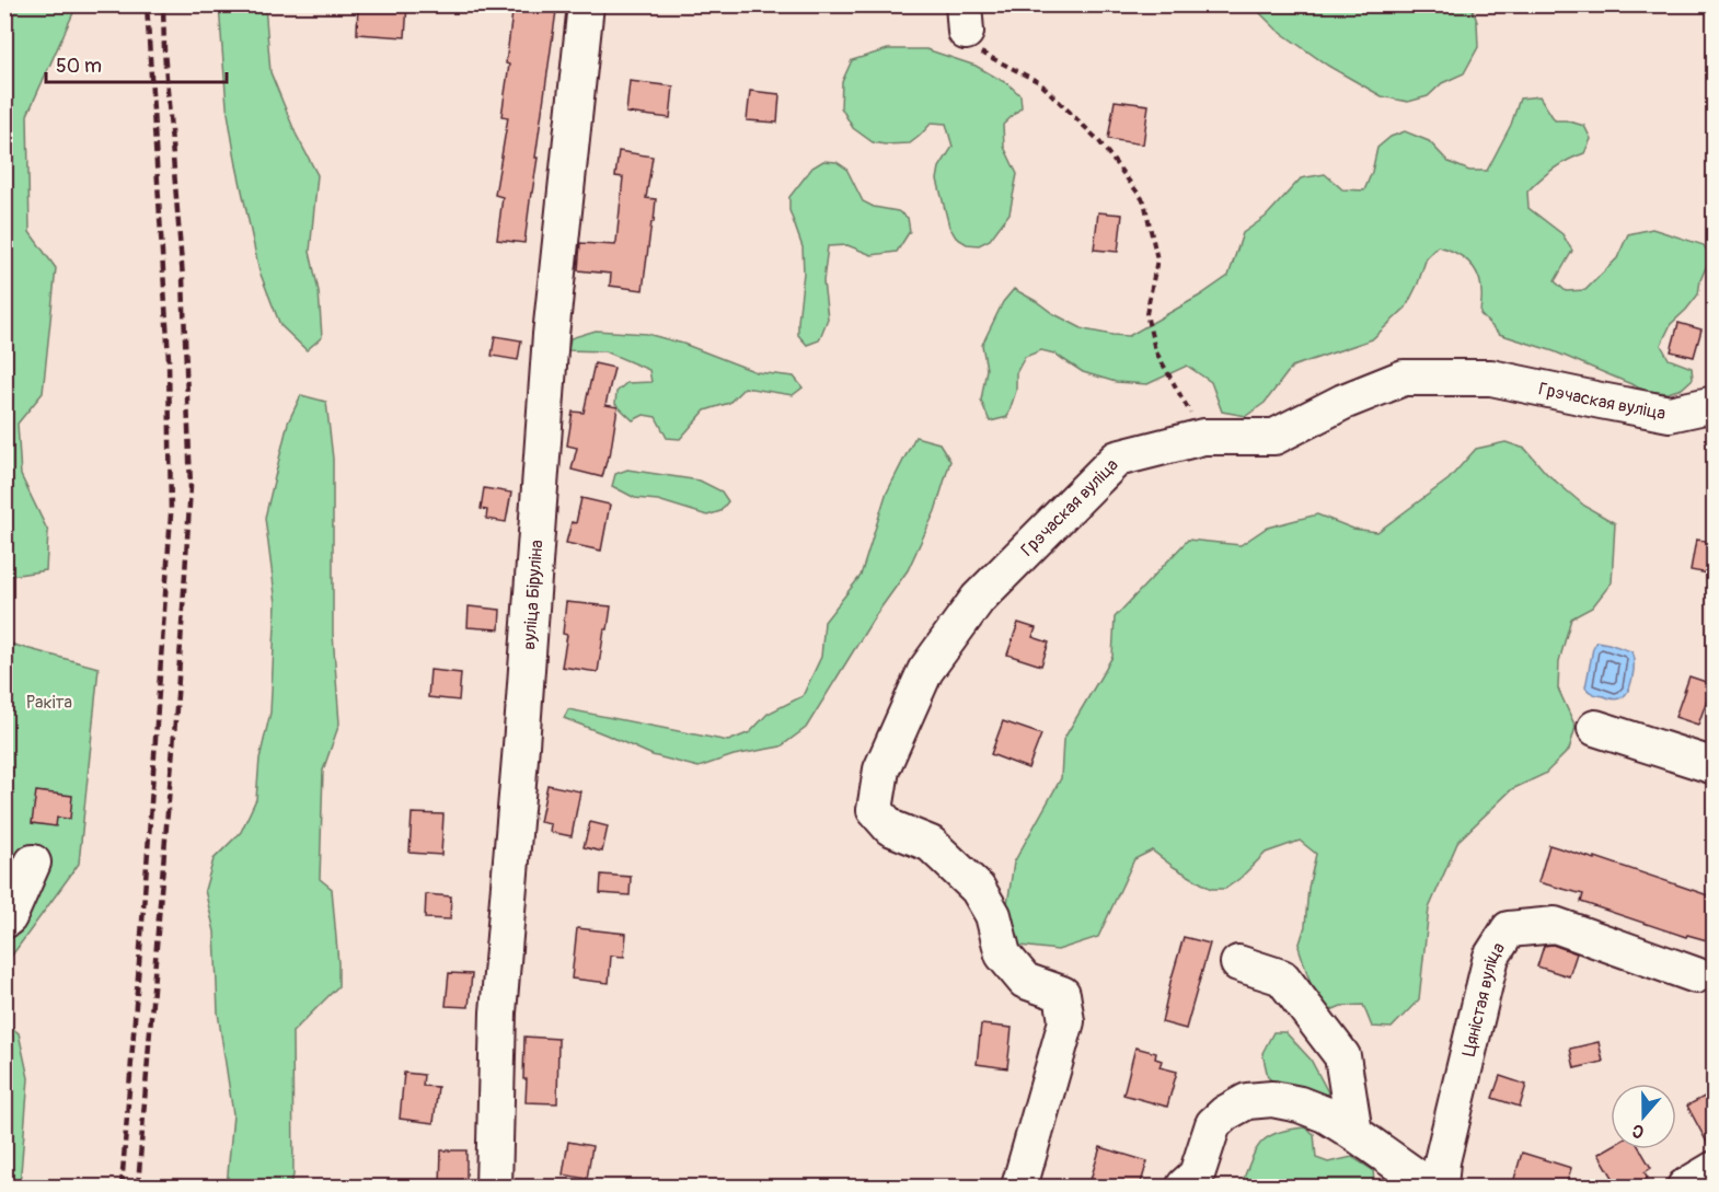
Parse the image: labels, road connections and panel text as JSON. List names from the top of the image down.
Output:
{
  "streets": {
    "street": ["Грэчаская вуліца", "вуліца Біруліна", "Цяністая вуліца"]
  },
  "parks": ["Ракіта"],
  "scale_bar": "50 m",
  "north": "bottom"
}
